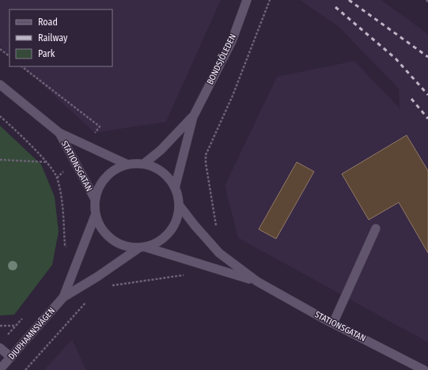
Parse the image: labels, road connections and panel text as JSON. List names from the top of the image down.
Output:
{
  "streets": {
    "main road": ["BONDSJÖLEDEN", "STATIONSGATAN", "DJUPHAMNSVÄGEN"]
  },
  "crossings": [
    ["BONDSJÖLEDEN", "STATIONSGATAN"],
    ["BONDSJÖLEDEN", "DJUPHAMNSVÄGEN"],
    ["STATIONSGATAN", "DJUPHAMNSVÄGEN"]
  ],
  "legend": ["Road", "Railway", "Park"]
}
